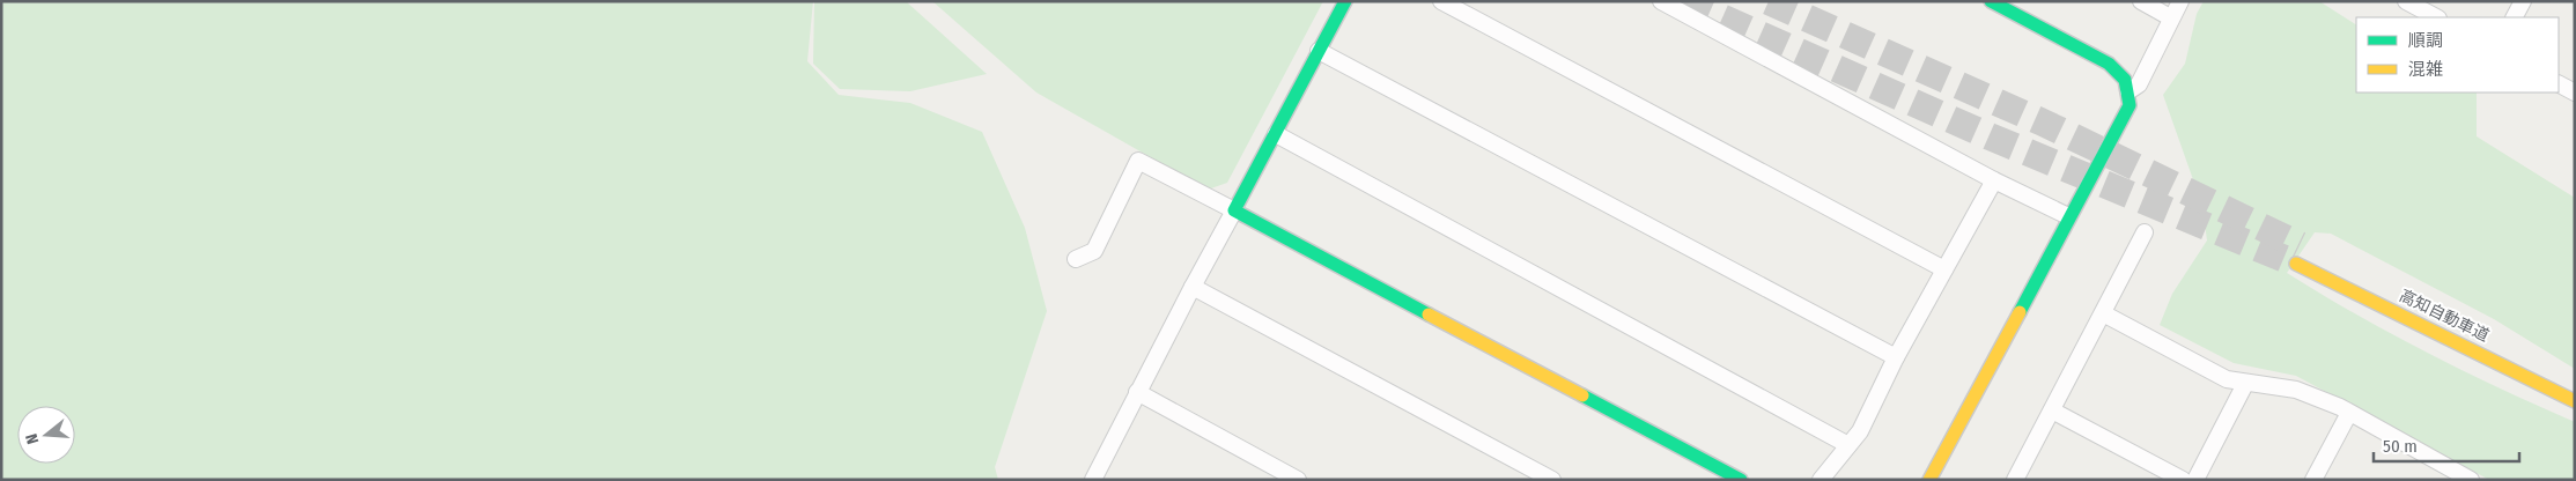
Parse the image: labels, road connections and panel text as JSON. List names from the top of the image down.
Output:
{
  "streets": {
    "main road": ["高知自動車道"]
  },
  "legend": ["順調", "混雑"],
  "scale_bar": "50 m",
  "north": "left"
}
